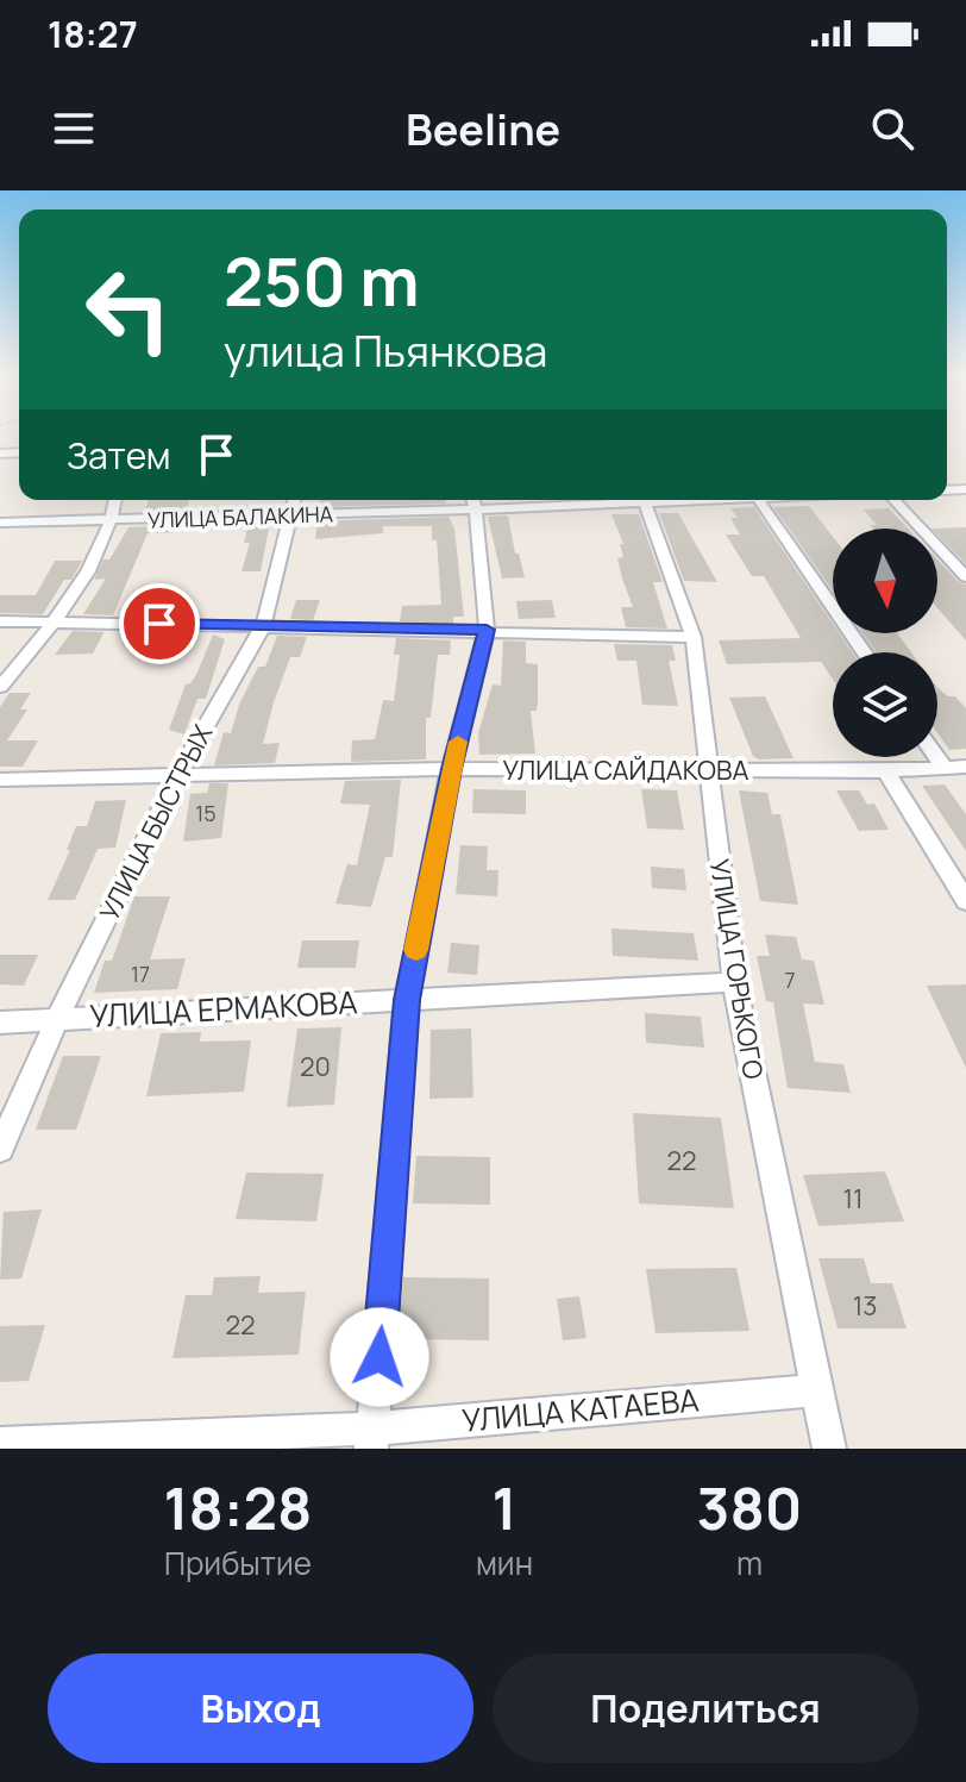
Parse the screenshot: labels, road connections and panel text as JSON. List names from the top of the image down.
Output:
{
  "streets": {
    "street": [
      "УЛИЦА БАЛАКИНА",
      "УЛИЦА САЙДАКОВА",
      "УЛИЦА БЫСТРЫХ",
      "УЛИЦА ГОРЬКОГО",
      "УЛИЦА ЕРМАКОВА",
      "УЛИЦА КАТАЕВА"
    ]
  },
  "crossings": [
    ["УЛИЦА БАЛАКИНА", "УЛИЦА БЫСТРЫХ"],
    ["УЛИЦА САЙДАКОВА", "УЛИЦА БЫСТРЫХ"],
    ["УЛИЦА САЙДАКОВА", "УЛИЦА ГОРЬКОГО"],
    ["УЛИЦА БЫСТРЫХ", "УЛИЦА ЕРМАКОВА"],
    ["УЛИЦА ГОРЬКОГО", "УЛИЦА ЕРМАКОВА"],
    ["УЛИЦА ГОРЬКОГО", "УЛИЦА КАТАЕВА"]
  ],
  "house_numbers": [
    "15",
    "17",
    "7",
    "20",
    "22",
    "11",
    "13",
    "22"
  ],
  "north": "bottom",
  "page": {
    "status": "18:27",
    "header": "Beeline",
    "turn": ["250 m", "улица Пьянкова"],
    "then": "Затем",
    "eta": [
      "18:28",
      "Прибытие",
      "1",
      "мин",
      "380",
      "m"
    ],
    "buttons": ["Выход", "Поделиться"]
  }
}
